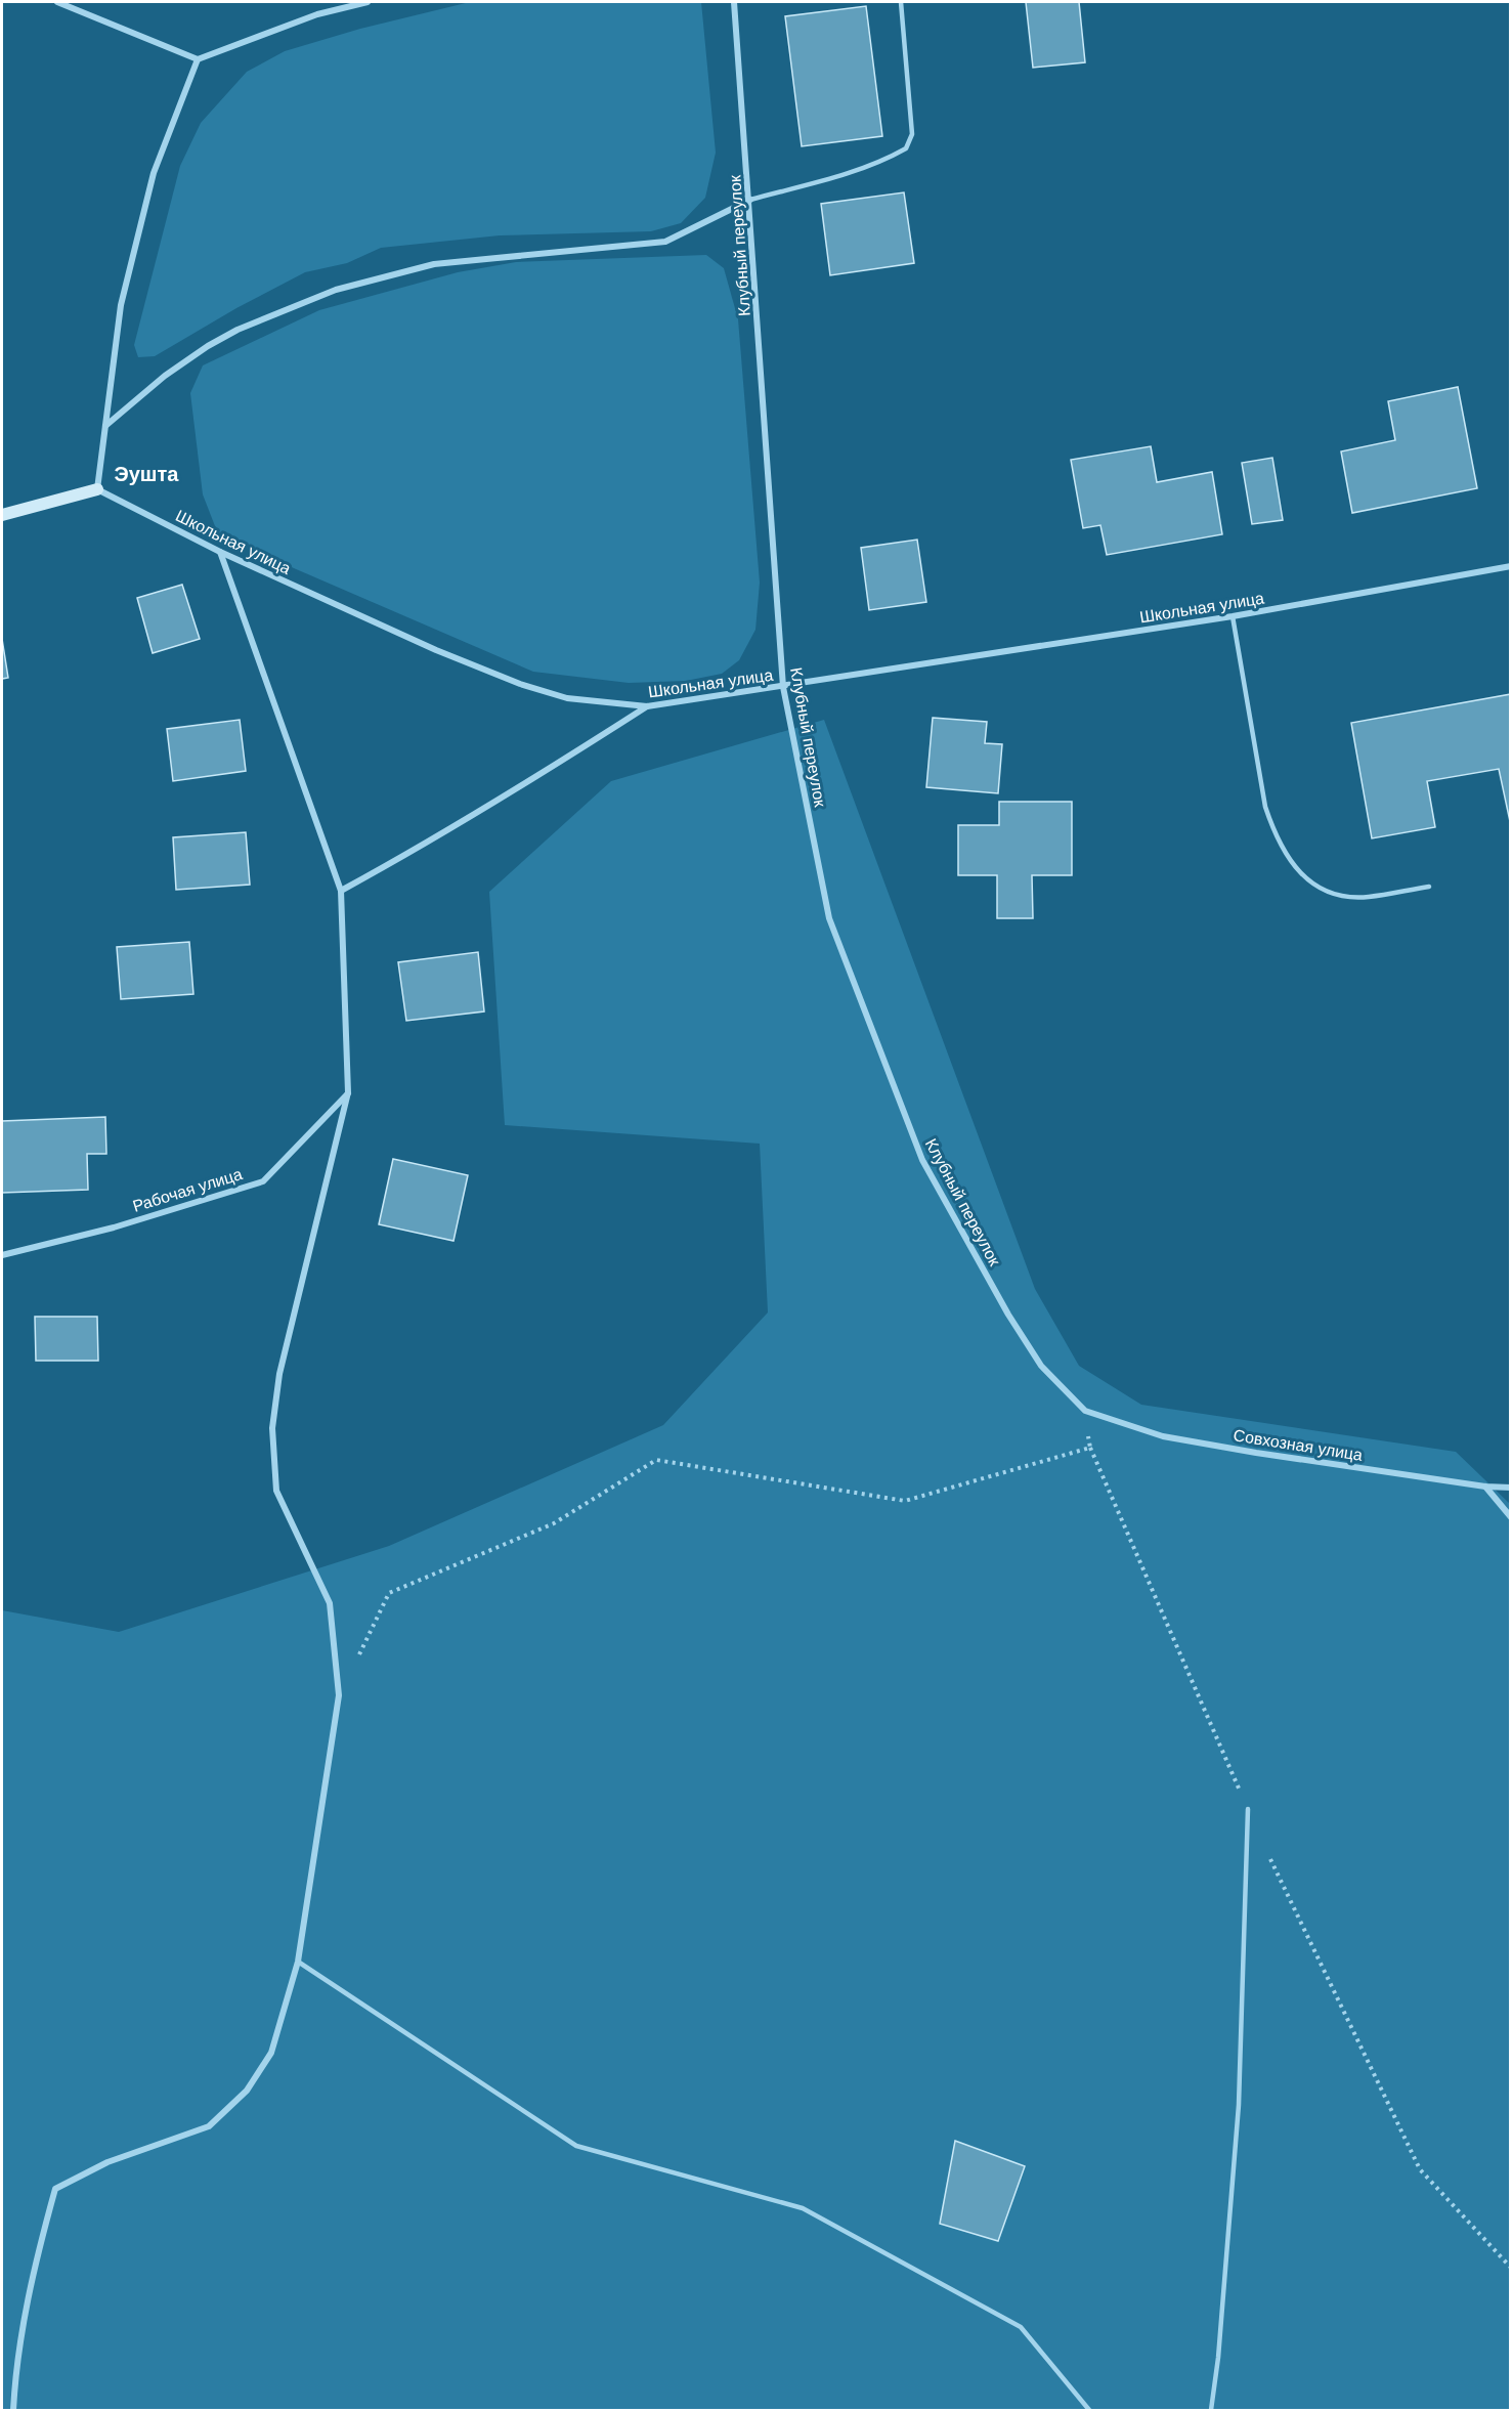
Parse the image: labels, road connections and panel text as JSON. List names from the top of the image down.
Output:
{
  "streets": {
    "street": [
      "Клубный переулок",
      "Школьная улица",
      "Рабочая улица",
      "Совхозная улица"
    ]
  },
  "crossings": [
    ["Клубный переулок", "Школьная улица"],
    ["Клубный переулок", "Совхозная улица"]
  ],
  "districts": ["Эушта"]
}
